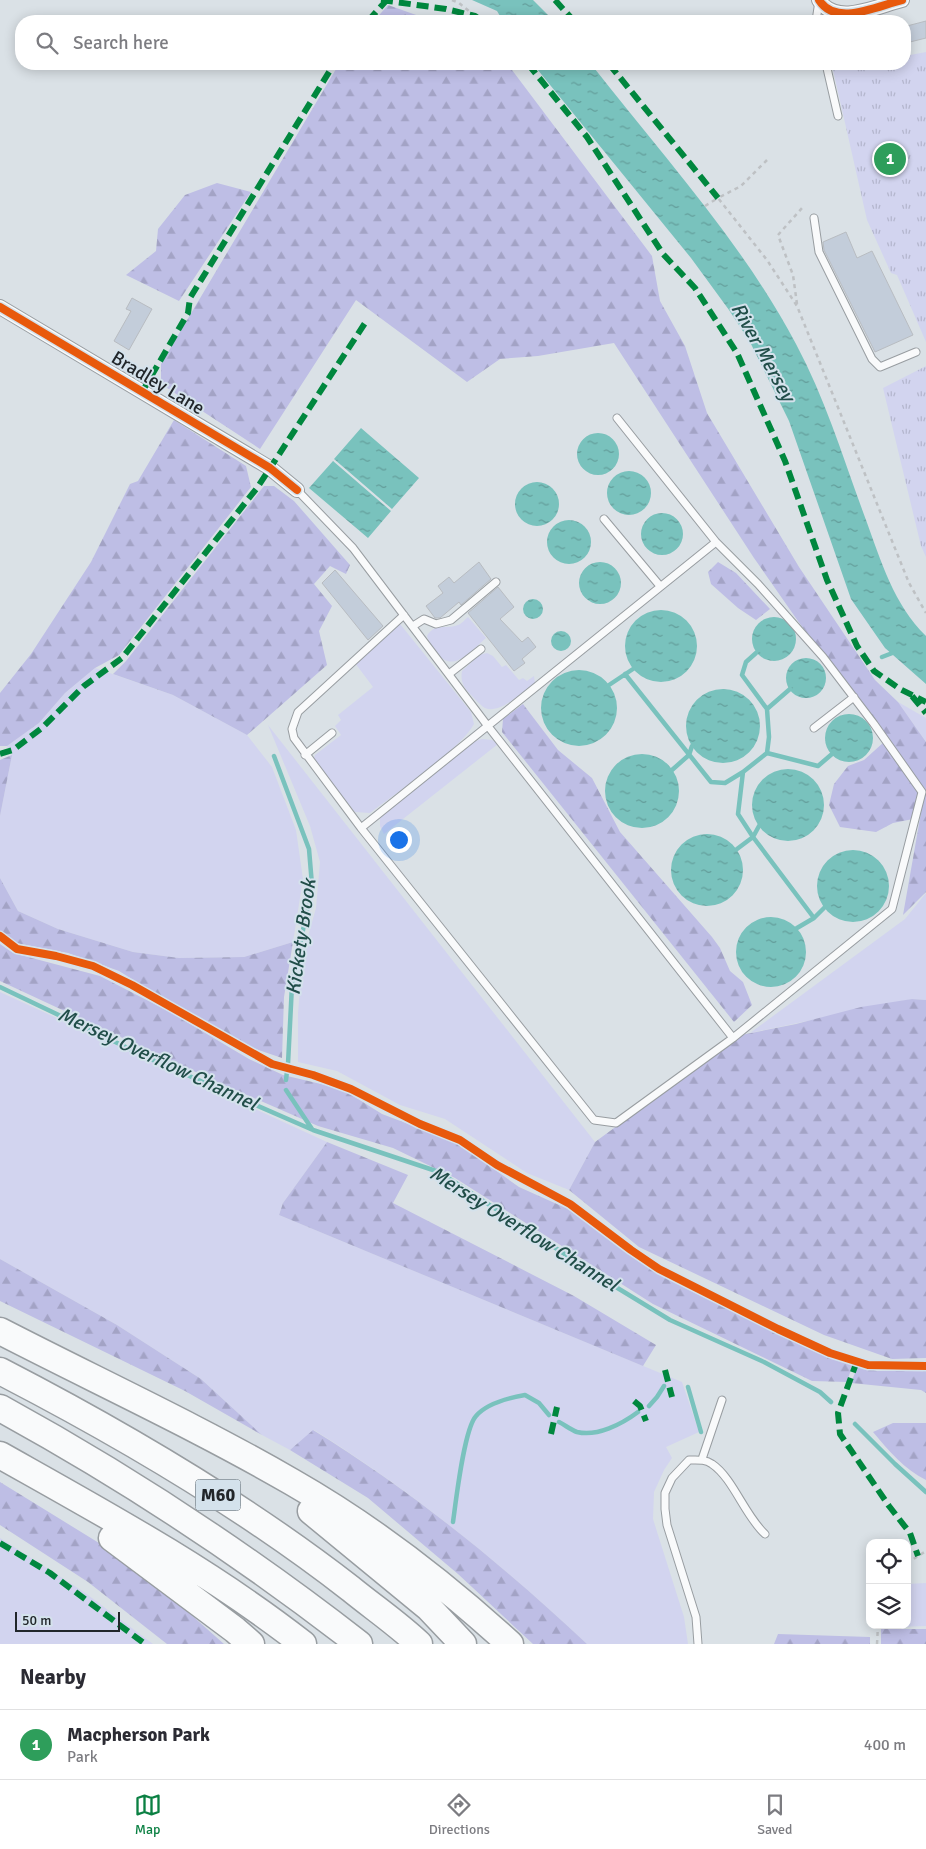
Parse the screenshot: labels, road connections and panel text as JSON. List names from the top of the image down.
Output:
{
  "streets": {
    "highway": ["M60"],
    "street": ["Bradley Lane"]
  },
  "water": ["River Mersey", "Kickety Brook", "Mersey Overflow Channel"],
  "scale_bar": "50 m",
  "page": {
    "search": "Search here",
    "pins": "1",
    "scale": "50 m",
    "heading": "Nearby",
    "list": [
      {
        "mark": "1",
        "name": "Macpherson Park",
        "note": "Park",
        "value": "400 m"
      }
    ],
    "nav": ["Map", "Directions", "Saved"]
  }
}
